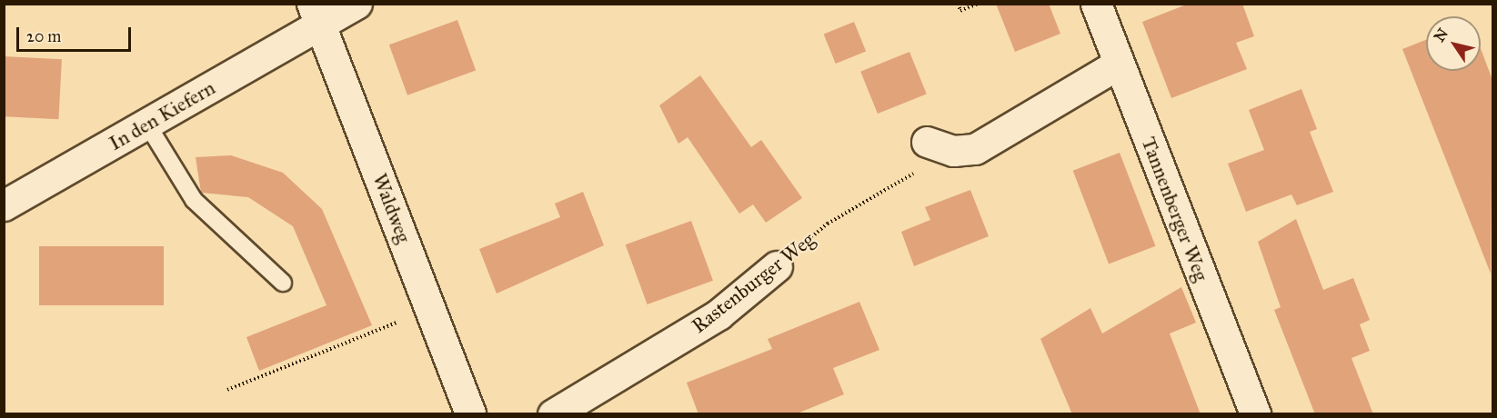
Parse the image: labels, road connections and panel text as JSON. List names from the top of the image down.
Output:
{
  "streets": {
    "street": [
      "In den Kiefern",
      "Waldweg",
      "Tannenberger Weg",
      "Rastenburger Weg"
    ]
  },
  "crossings": [
    ["In den Kiefern", "Waldweg"]
  ],
  "scale_bar": "20 m",
  "north": "top left"
}
